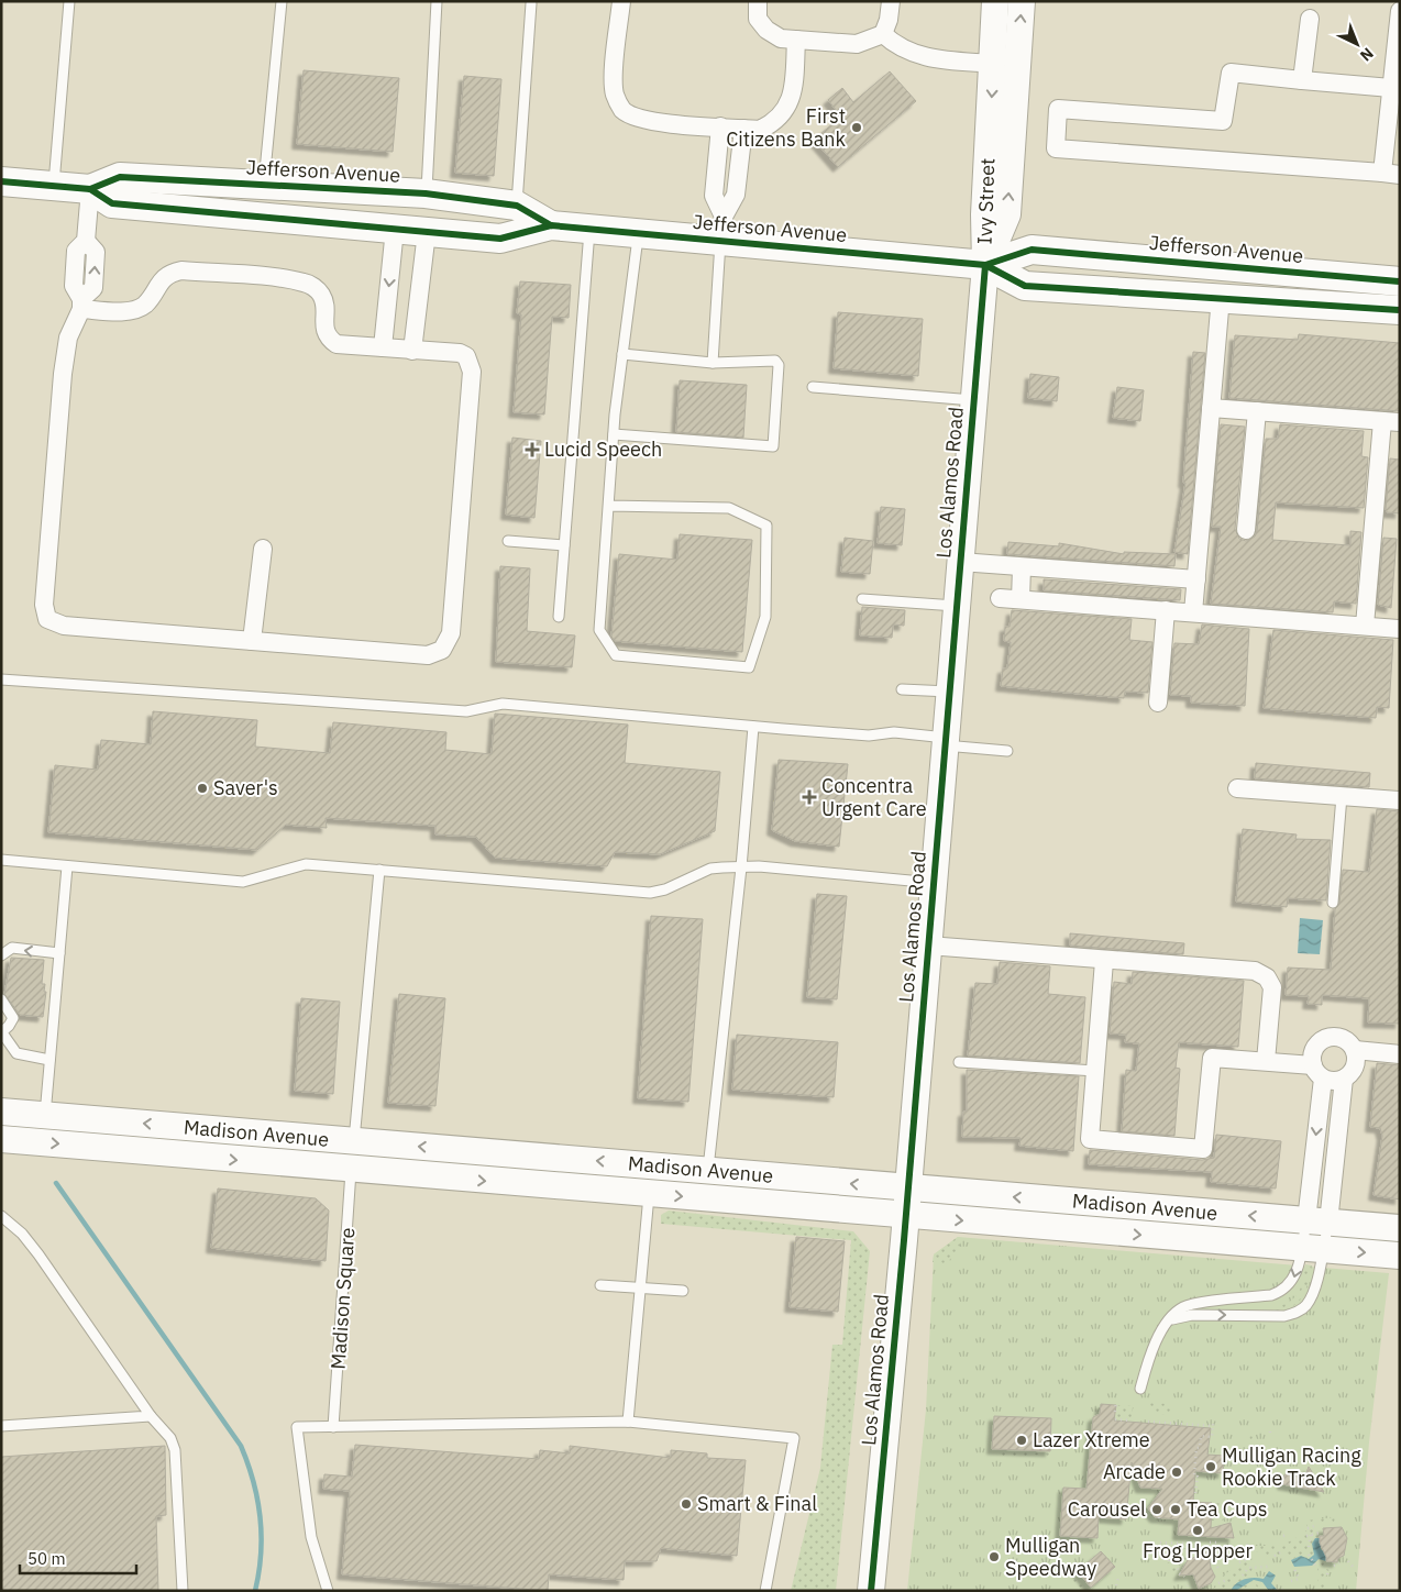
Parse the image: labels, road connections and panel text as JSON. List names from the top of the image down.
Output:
{
  "streets": {
    "main road": [
      "Jefferson Avenue",
      "Ivy Street",
      "Los Alamos Road",
      "Madison Avenue"
    ],
    "lane": ["Madison Square"]
  },
  "crossings": [
    ["Jefferson Avenue", "Ivy Street"],
    ["Jefferson Avenue", "Los Alamos Road"],
    ["Ivy Street", "Los Alamos Road"],
    ["Los Alamos Road", "Madison Avenue"],
    ["Madison Avenue", "Madison Square"]
  ],
  "places": {
    "other": [
      "First Citizens Bank",
      "Saver's",
      "Lazer Xtreme",
      "Mulligan Racing Rookie Track",
      "Arcade",
      "Smart & Final",
      "Carousel",
      "Tea Cups",
      "Frog Hopper",
      "Mulligan Speedway"
    ],
    "health": ["Lucid Speech", "Concentra Urgent Care"]
  },
  "scale_bar": "50 m",
  "north": "bottom right"
}
